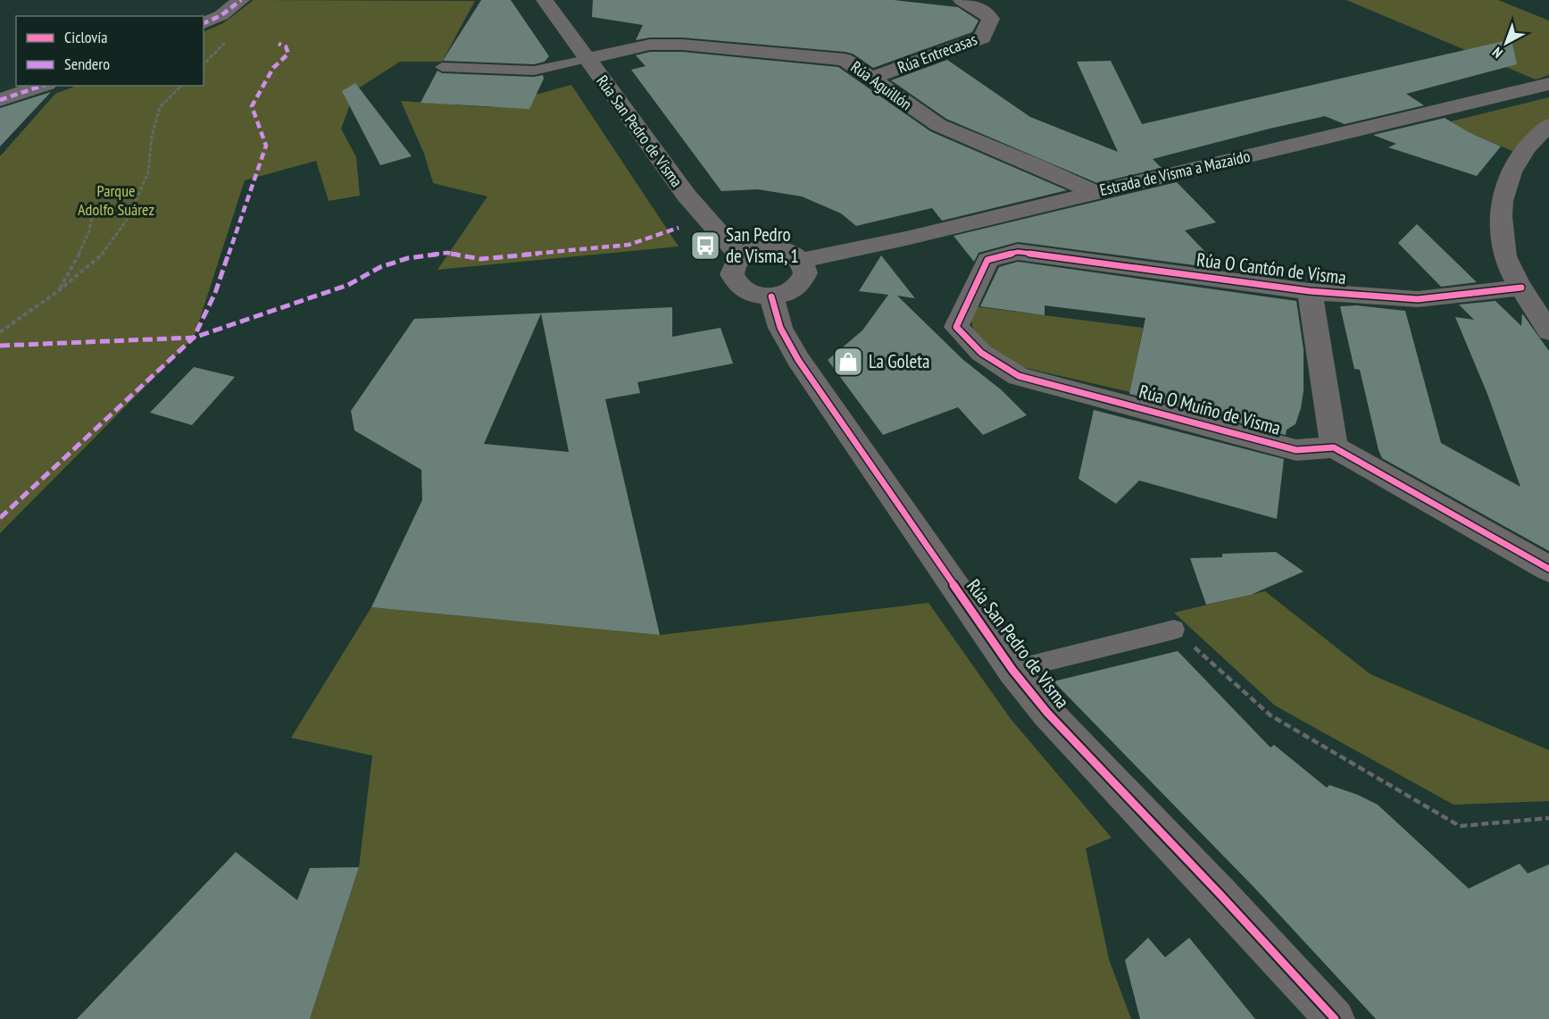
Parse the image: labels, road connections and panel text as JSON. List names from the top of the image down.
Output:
{
  "streets": {
    "street": [
      "Rúa Entrecasas",
      "Rúa Aguillón",
      "Rúa San Pedro de Visma",
      "Estrada de Visma a Mazaído",
      "Rúa O Cantón de Visma",
      "Rúa O Muíño de Visma"
    ]
  },
  "crossings": [
    ["Rúa Entrecasas", "Rúa Aguillón"],
    ["Rúa Aguillón", "Rúa San Pedro de Visma"],
    ["Rúa Aguillón", "Estrada de Visma a Mazaído"],
    ["Rúa San Pedro de Visma", "Estrada de Visma a Mazaído"],
    ["Rúa O Cantón de Visma", "Rúa O Muíño de Visma"]
  ],
  "parks": ["Parque Adolfo Suárez"],
  "places": {
    "bus stop": ["San Pedro de Visma, 1"],
    "shop": ["La Goleta"]
  },
  "legend": ["Ciclovía", "Sendero"],
  "north": "bottom left"
}
